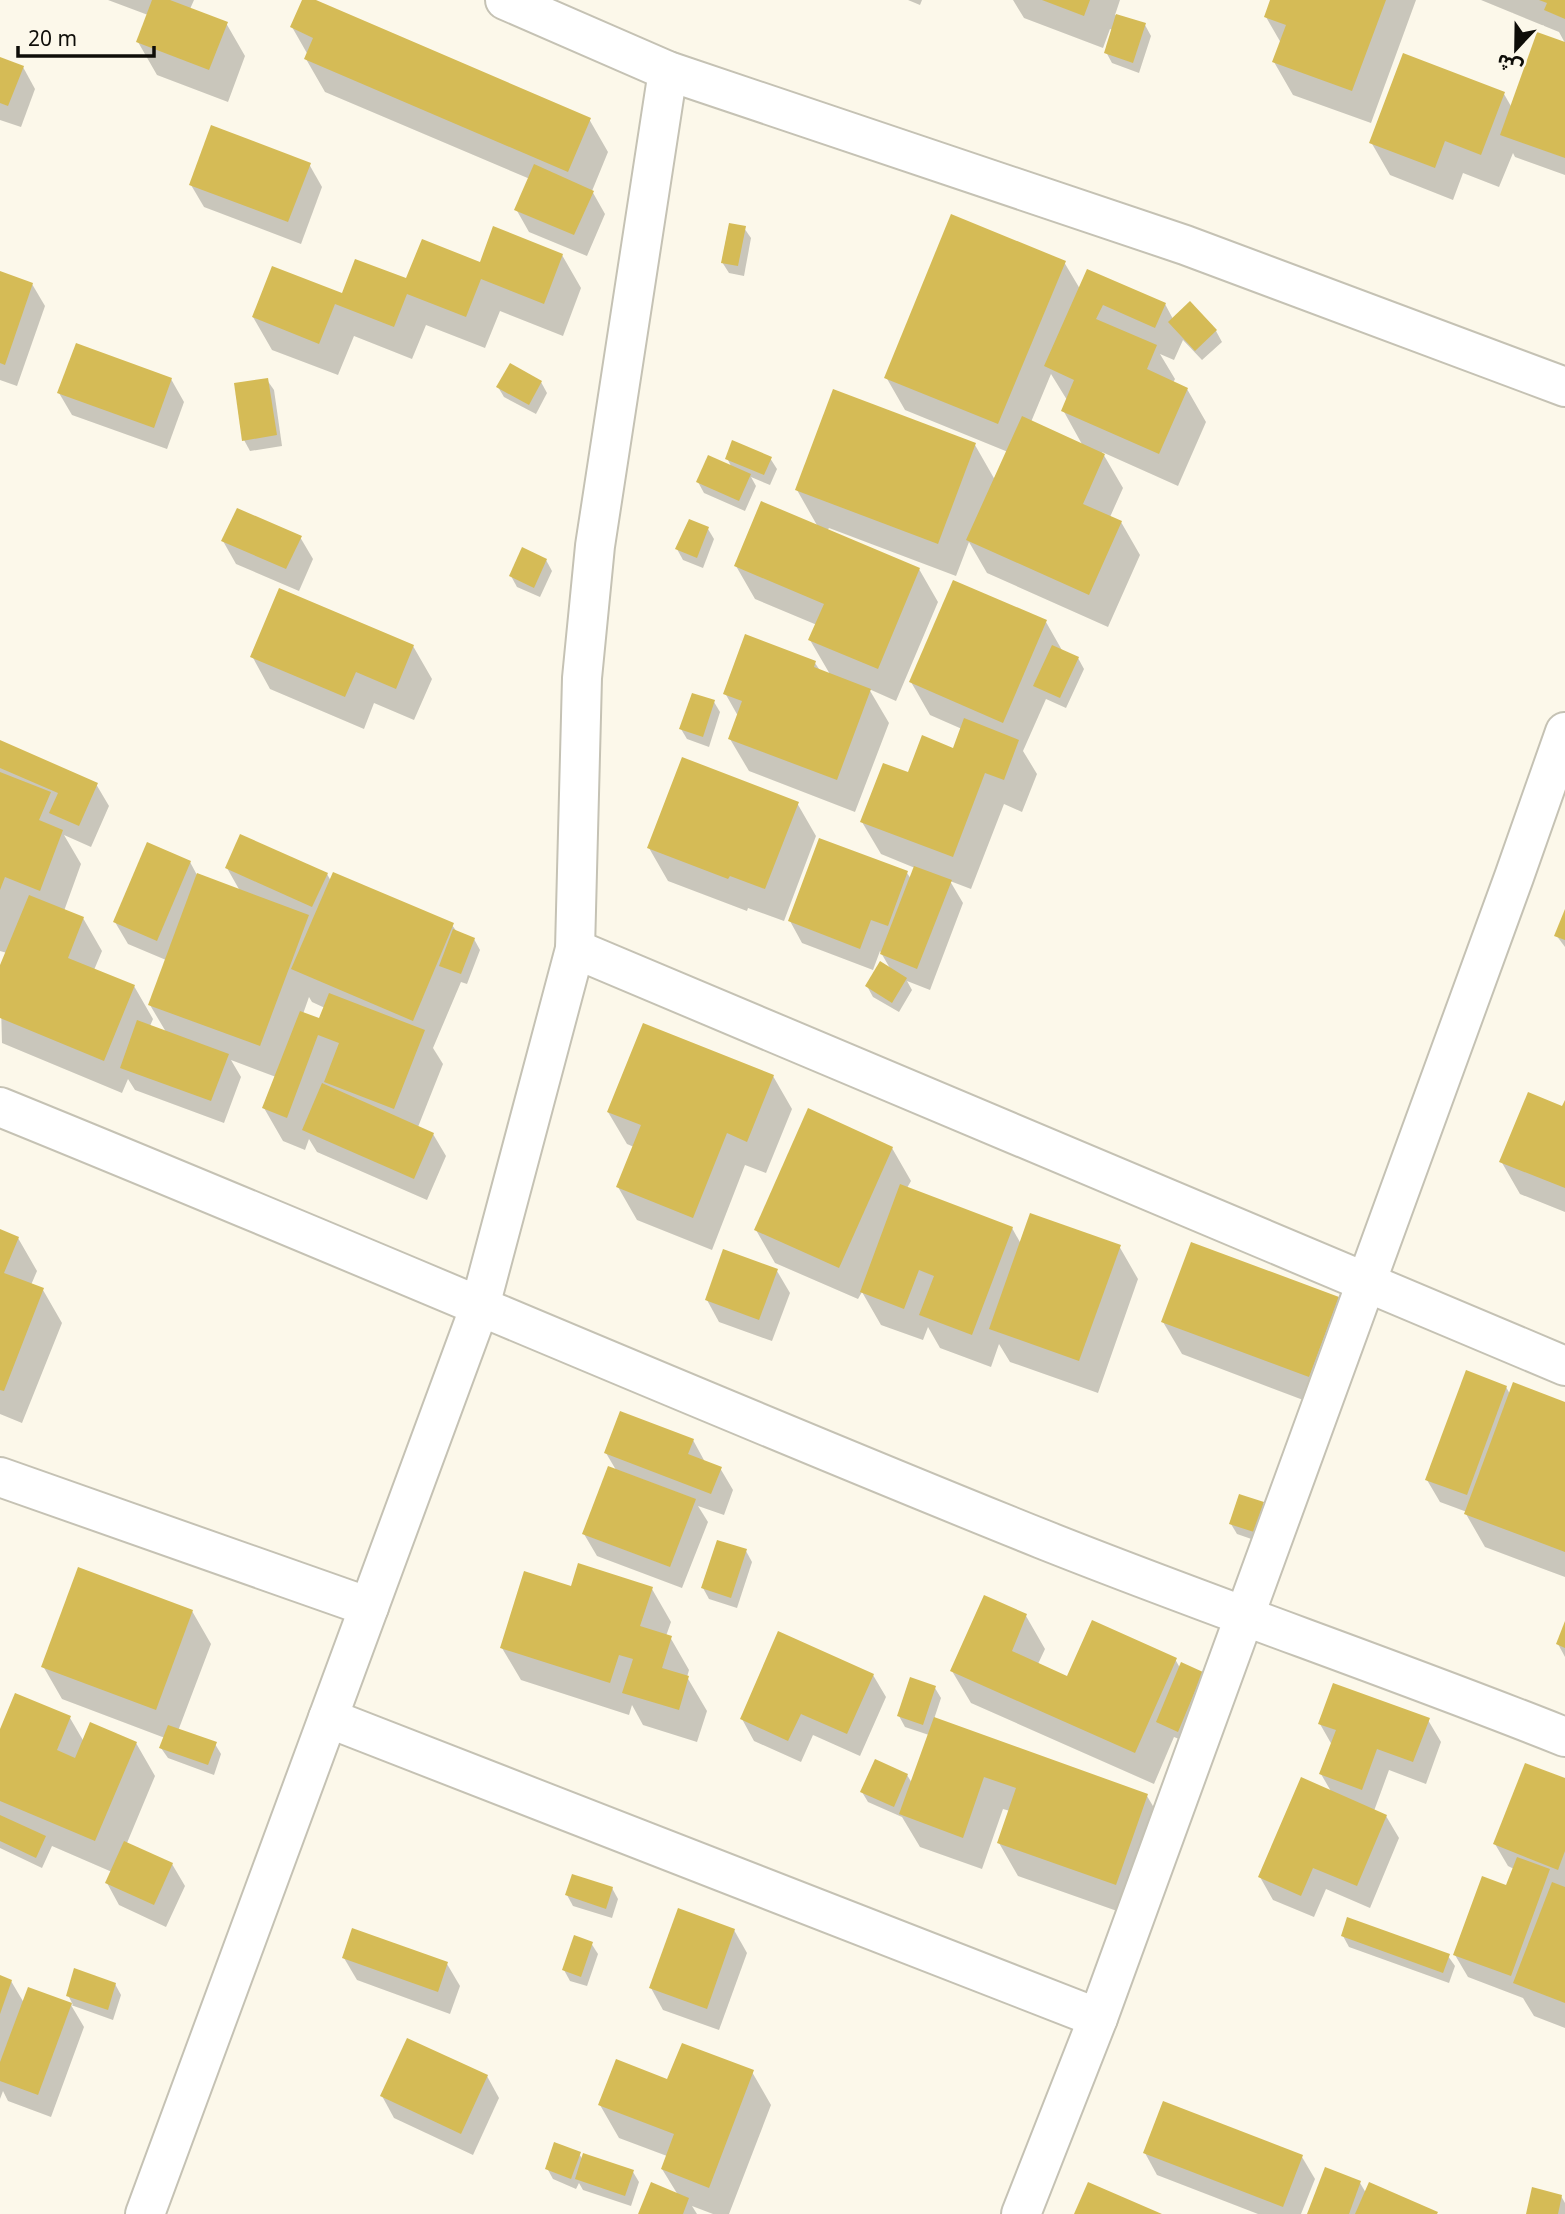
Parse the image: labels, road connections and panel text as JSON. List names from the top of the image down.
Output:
{
  "scale_bar": "20 m",
  "north": "bottom"
}
